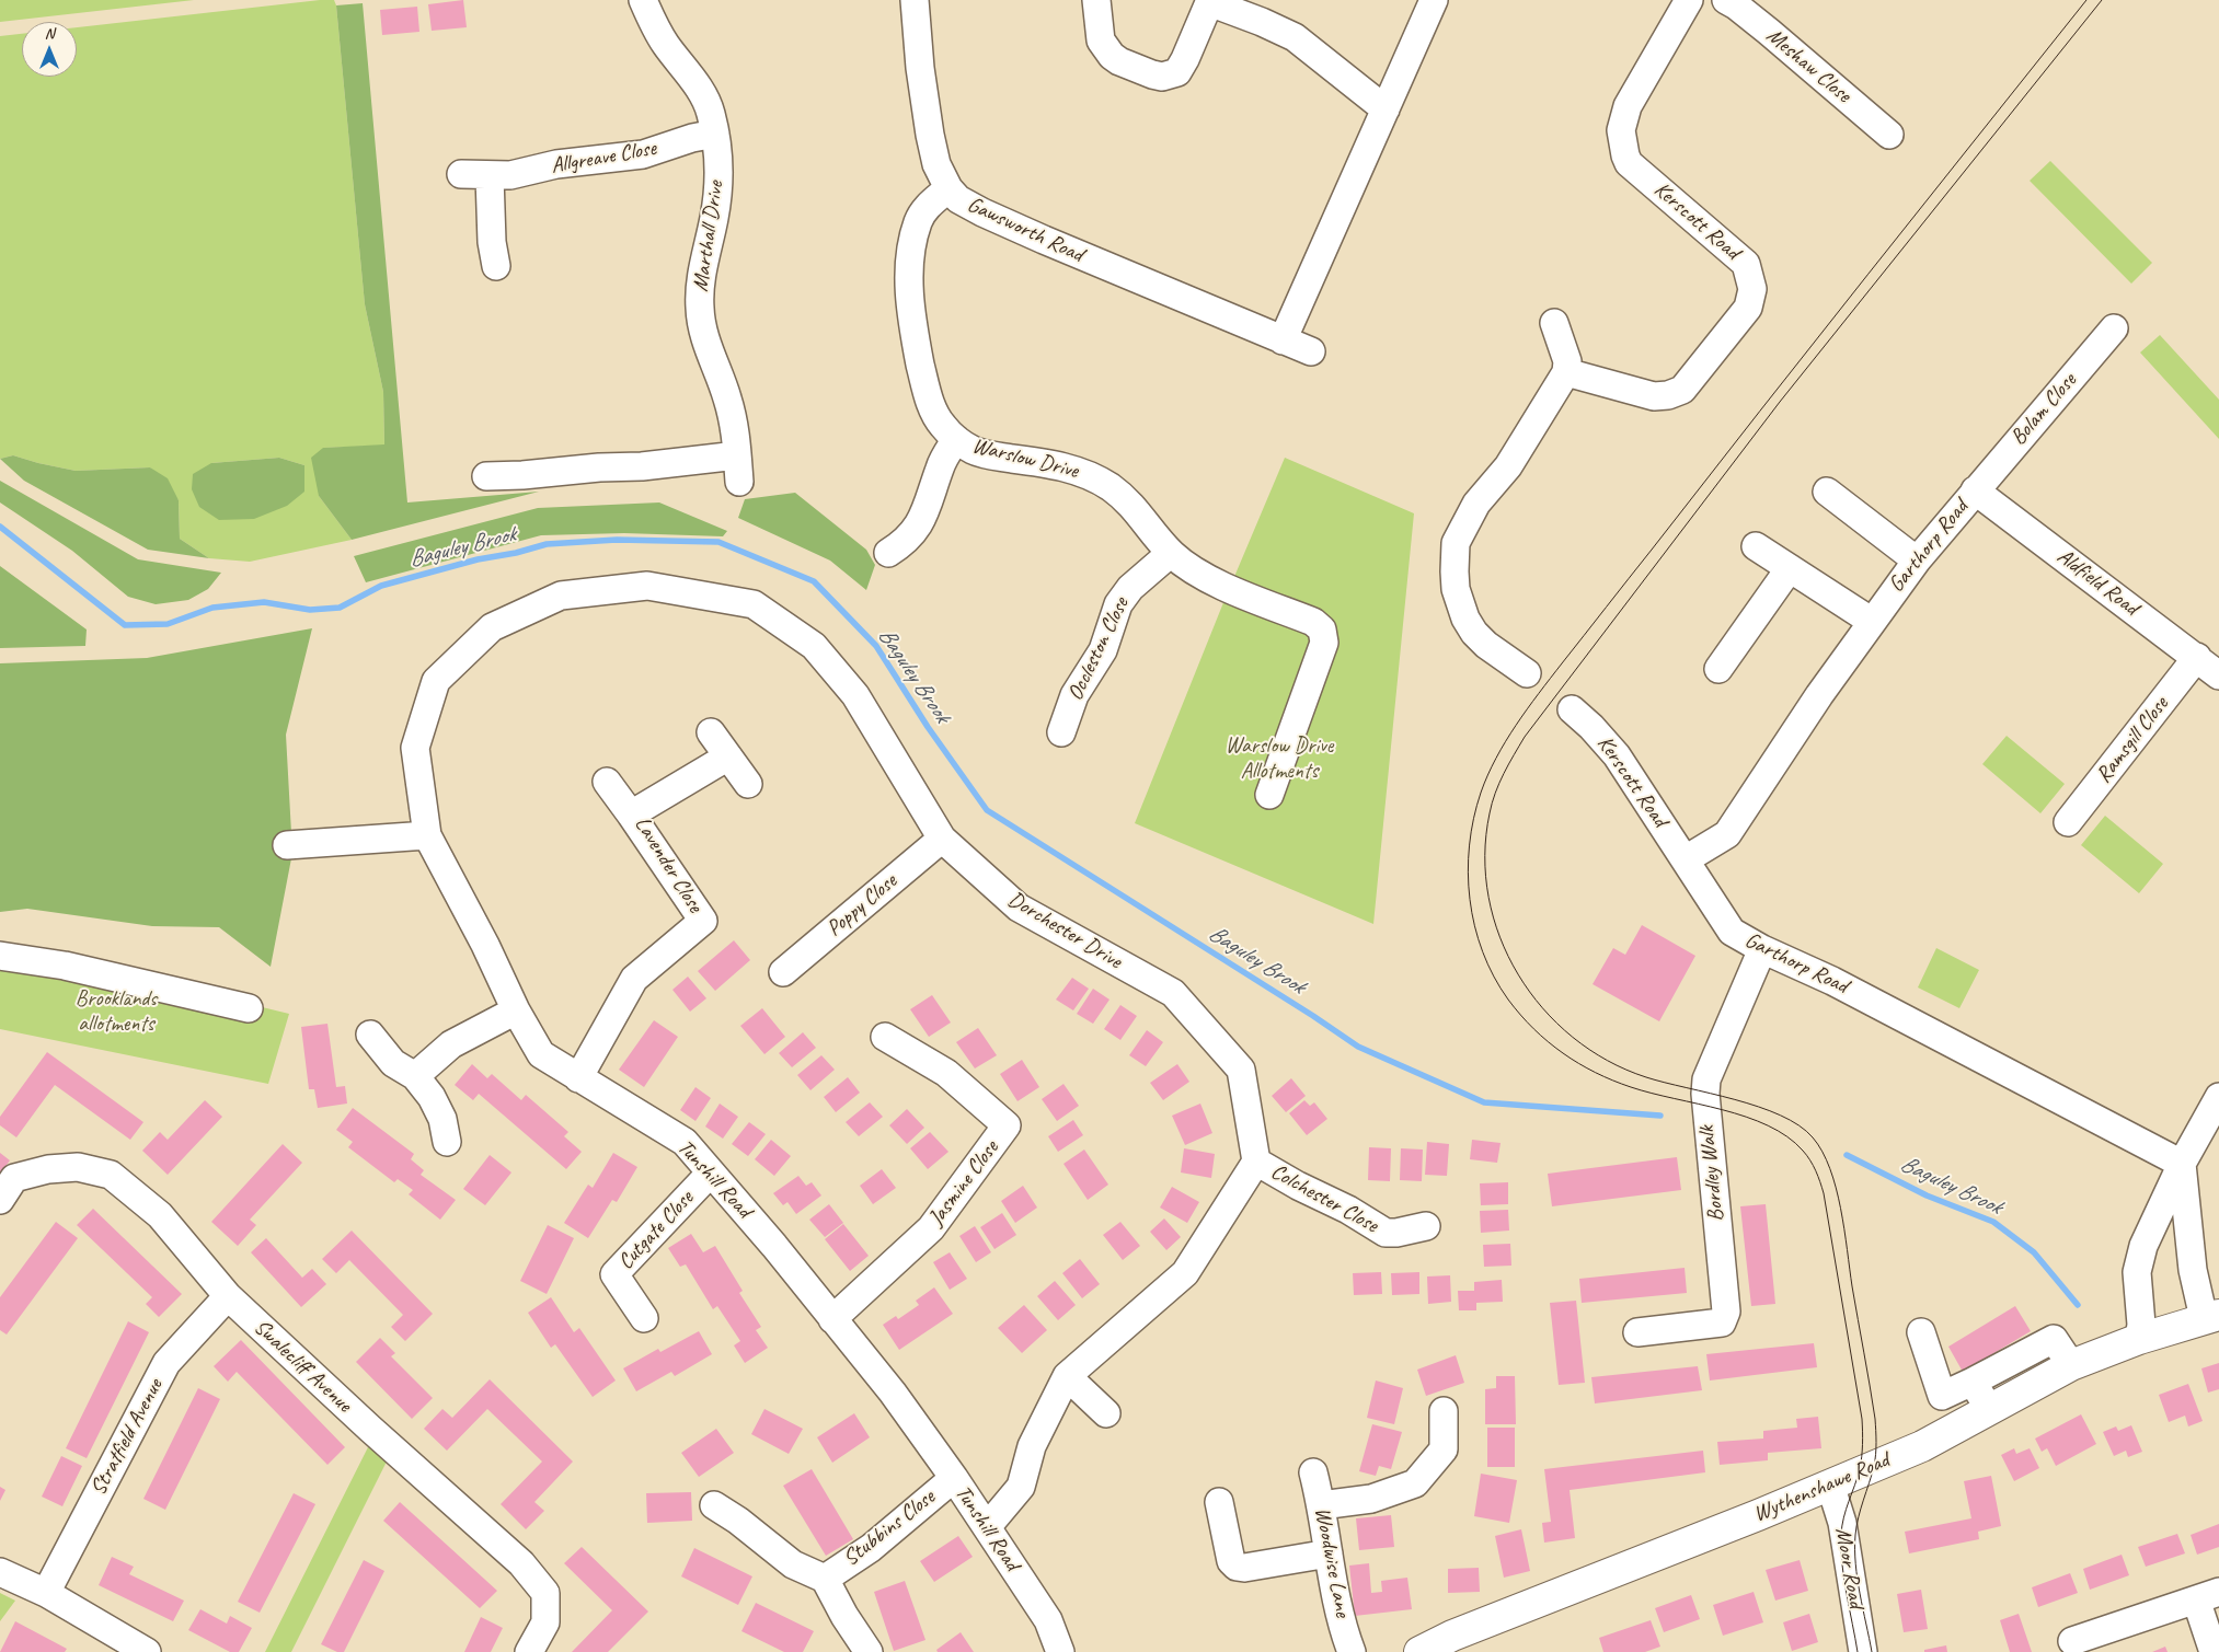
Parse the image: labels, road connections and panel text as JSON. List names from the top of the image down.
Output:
{
  "streets": {
    "main road": ["Wythenshawe Road"],
    "street": [
      "Meshaw Close",
      "Allgreave Close",
      "Kerscott Road",
      "Gawsworth Road",
      "Marthall Drive",
      "Bolam Close",
      "Warslow Drive",
      "Garthorp Road",
      "Aldfield Road",
      "Occleston Close",
      "Ramsgill Close",
      "Lavender Close",
      "Poppy Close",
      "Dorchester Drive",
      "Bordley Walk",
      "Tunshill Road",
      "Jasmine Close",
      "Colchester Close",
      "Cutgate Close",
      "Swalecliff Avenue",
      "Stratfield Avenue",
      "Stubbins Close",
      "Woodwise Lane",
      "Moor Road"
    ]
  },
  "crossings": [
    ["Allgreave Close", "Marthall Drive"],
    ["Kerscott Road", "Garthorp Road"],
    ["Gawsworth Road", "Warslow Drive"],
    ["Bolam Close", "Garthorp Road"],
    ["Bolam Close", "Aldfield Road"],
    ["Warslow Drive", "Occleston Close"],
    ["Garthorp Road", "Aldfield Road"],
    ["Garthorp Road", "Bordley Walk"],
    ["Aldfield Road", "Ramsgill Close"],
    ["Lavender Close", "Tunshill Road"],
    ["Poppy Close", "Dorchester Drive"],
    ["Dorchester Drive", "Tunshill Road"],
    ["Dorchester Drive", "Colchester Close"],
    ["Tunshill Road", "Jasmine Close"],
    ["Tunshill Road", "Cutgate Close"],
    ["Tunshill Road", "Stubbins Close"],
    ["Swalecliff Avenue", "Stratfield Avenue"],
    ["Wythenshawe Road", "Moor Road"]
  ],
  "water": ["Baguley Brook"],
  "parks": ["Warslow Drive Allotments", "Brooklands allotments"],
  "north": "top"
}
